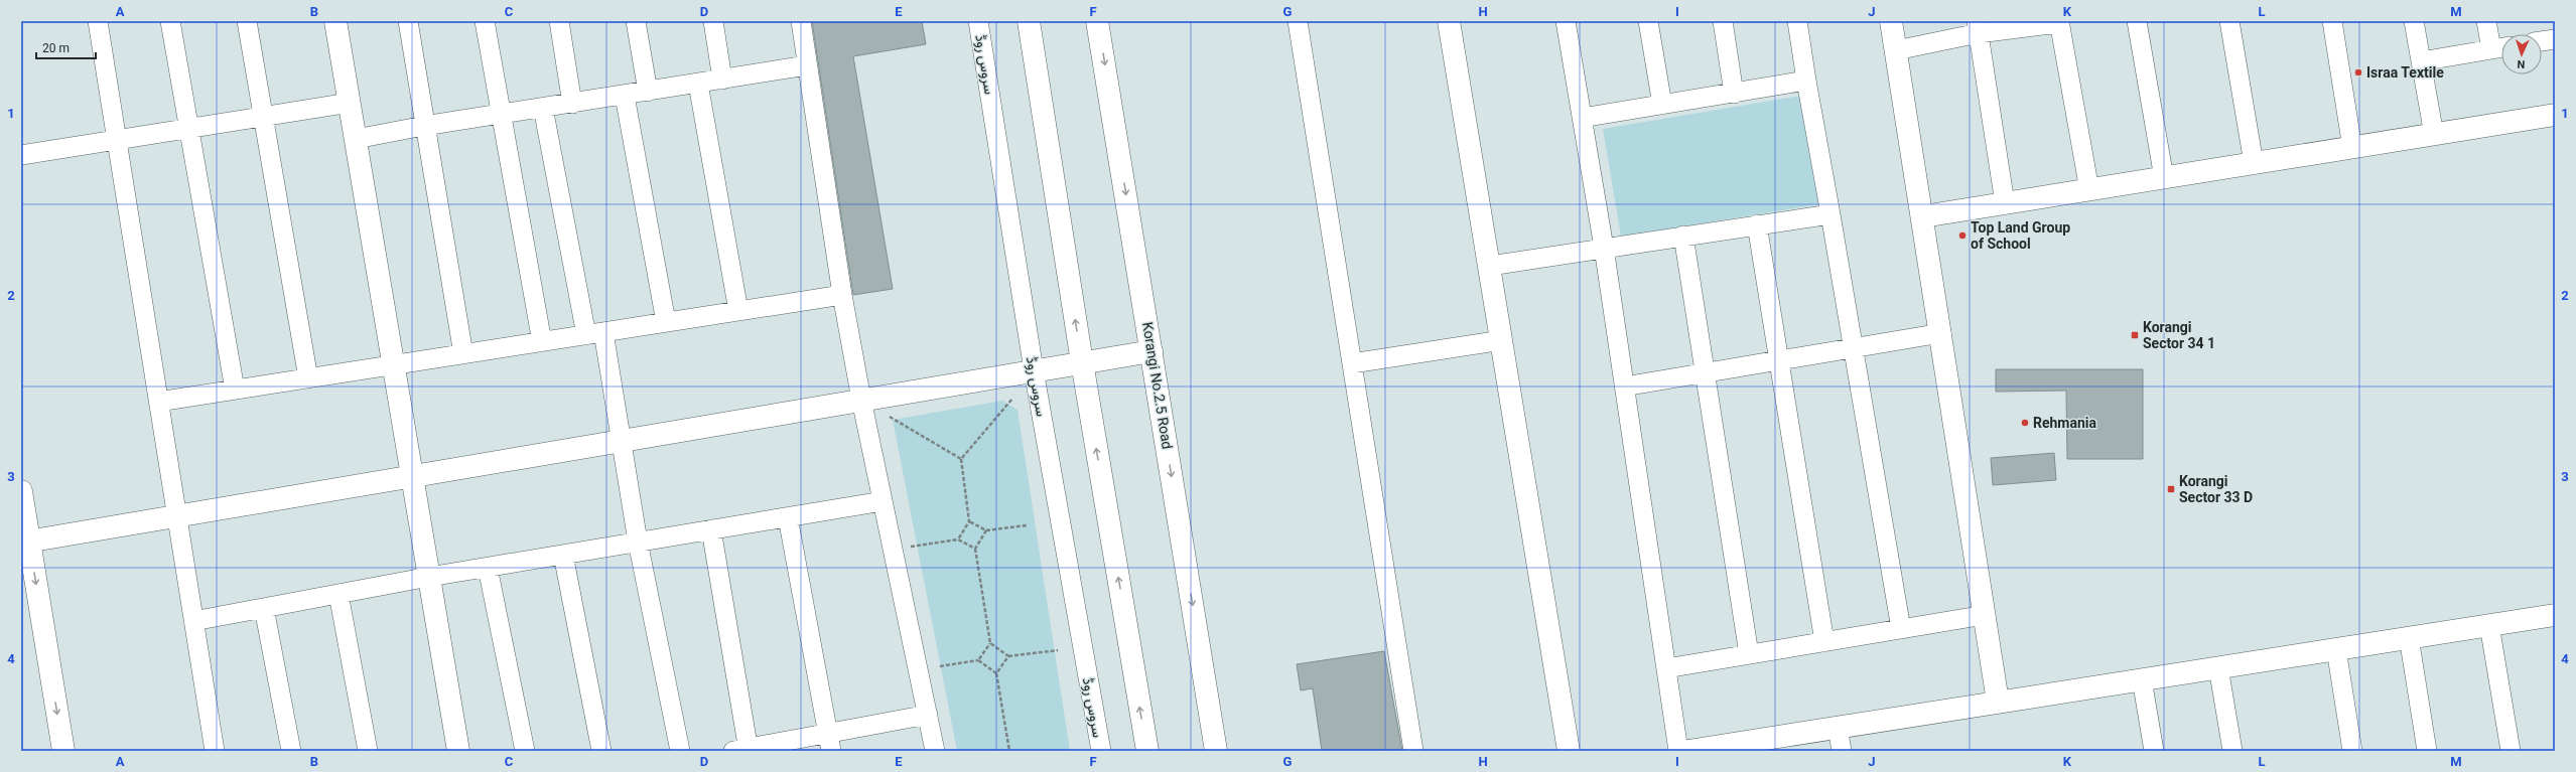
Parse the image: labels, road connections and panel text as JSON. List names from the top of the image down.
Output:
{
  "streets": {
    "street": ["سروس روڈ", "Korangi No.2.5 Road"]
  },
  "places": {
    "other": ["Israa Textile", "Top Land Group of School", "Rehmania"],
    "transit": ["Korangi Sector 34 1", "Korangi Sector 33 D"]
  },
  "scale_bar": "20 m",
  "north": "bottom",
  "grid": {
    "columns": [
      "A",
      "B",
      "C",
      "D",
      "E",
      "F",
      "G",
      "H",
      "I",
      "J",
      "K",
      "L",
      "M"
    ],
    "rows": [
      "1",
      "2",
      "3",
      "4"
    ]
  }
}
